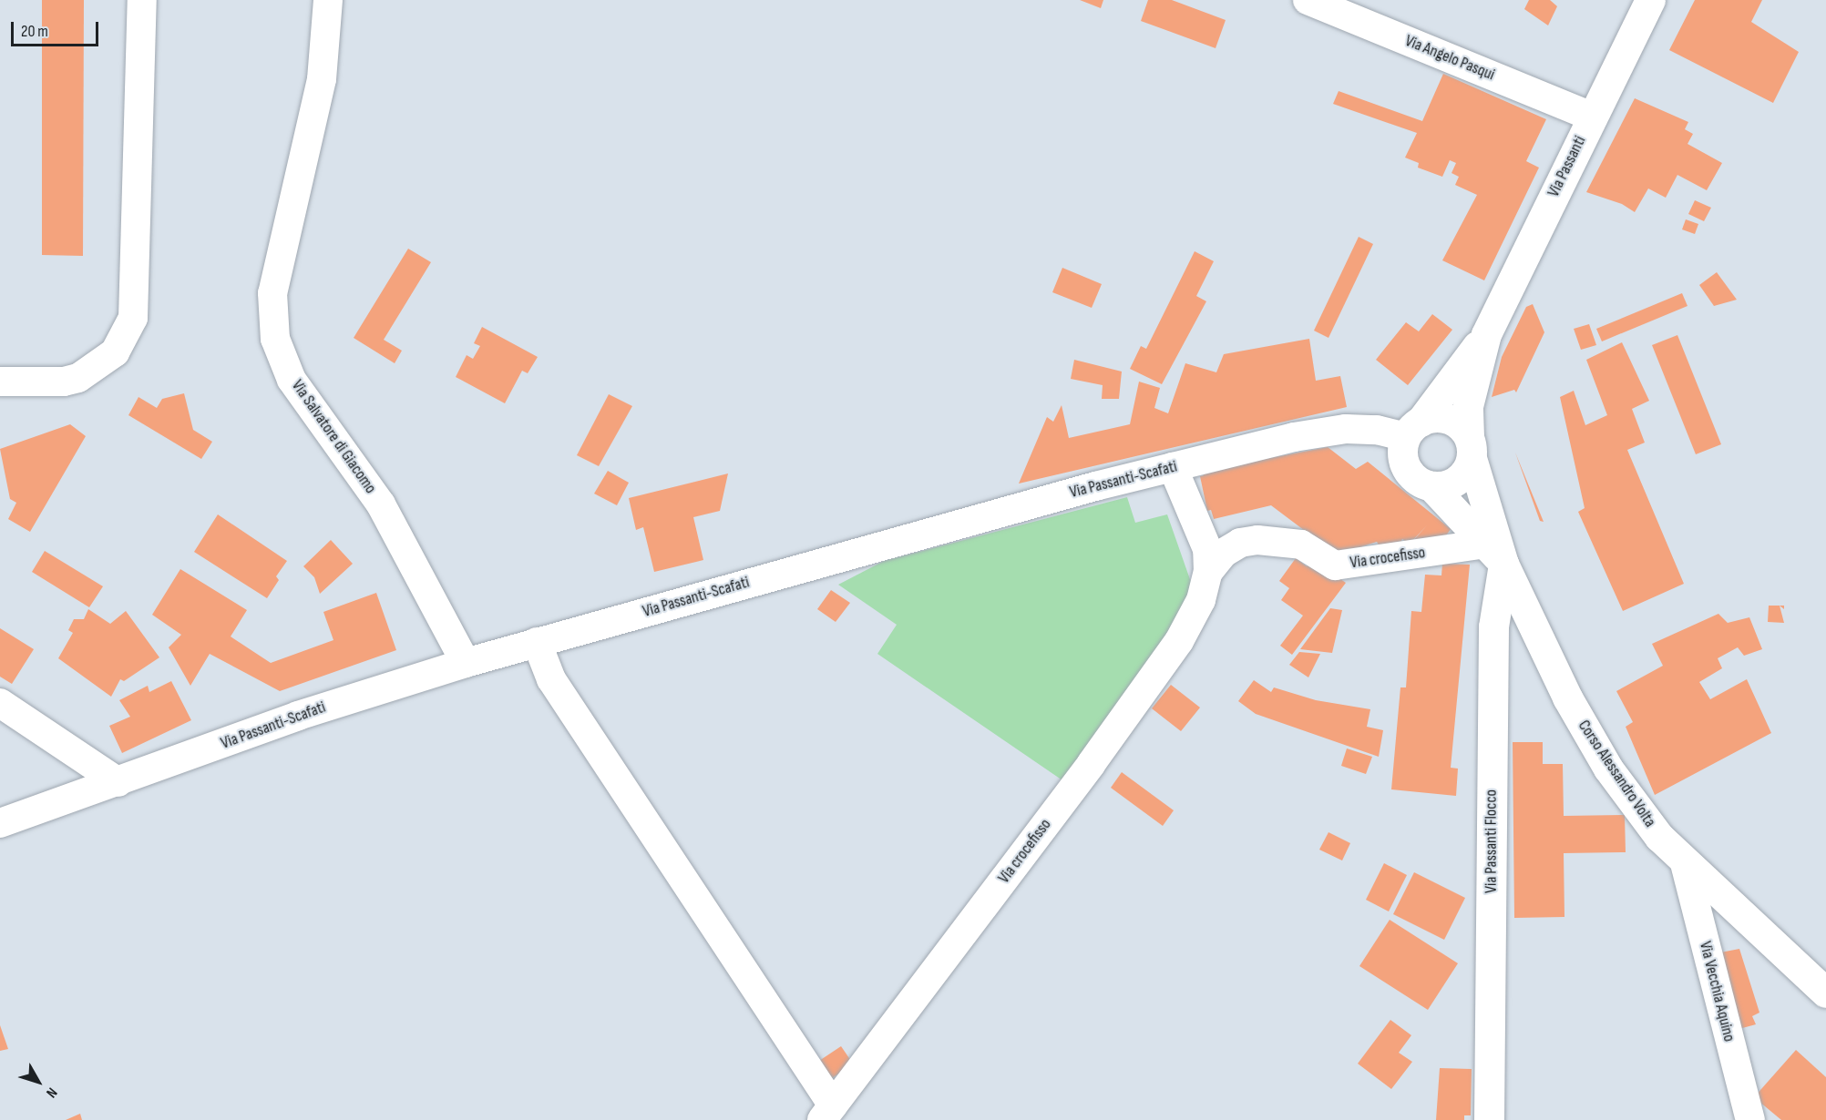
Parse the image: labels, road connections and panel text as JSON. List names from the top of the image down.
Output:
{
  "streets": {
    "main road": ["Via Passanti", "Corso Alessandro Volta", "Via Passanti Flocco"],
    "street": [
      "Via Angelo Pasqui",
      "Via Salvatore di Giacomo",
      "Via Passanti-Scafati",
      "Via crocefisso",
      "Via Vecchia Aquino"
    ]
  },
  "crossings": [
    ["Via Angelo Pasqui", "Via Passanti"],
    ["Via Passanti", "Via Passanti-Scafati"],
    ["Via Passanti", "Via crocefisso"],
    ["Via Passanti", "Corso Alessandro Volta"],
    ["Via Passanti", "Via Passanti Flocco"],
    ["Via Salvatore di Giacomo", "Via Passanti-Scafati"],
    ["Via Passanti-Scafati", "Via crocefisso"],
    ["Via crocefisso", "Corso Alessandro Volta"],
    ["Via crocefisso", "Via Passanti Flocco"],
    ["Corso Alessandro Volta", "Via Passanti Flocco"],
    ["Corso Alessandro Volta", "Via Vecchia Aquino"]
  ],
  "scale_bar": "20 m",
  "north": "bottom right"
}
